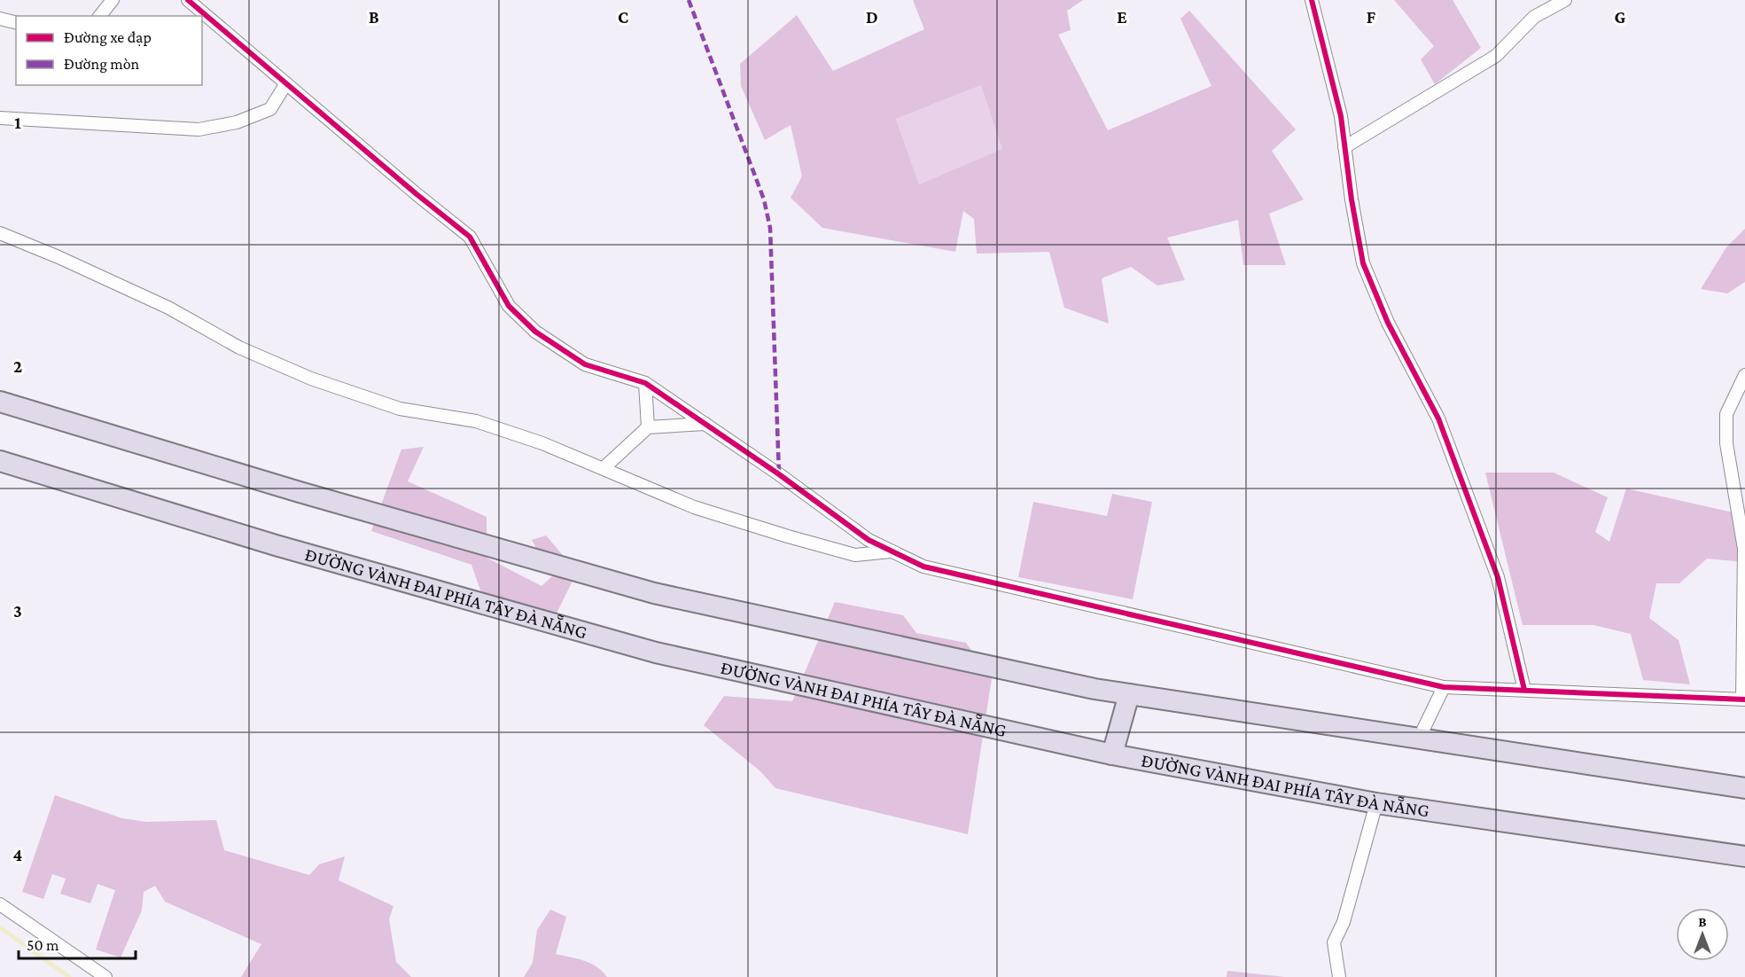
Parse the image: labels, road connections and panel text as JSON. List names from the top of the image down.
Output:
{
  "streets": {
    "main road": ["ĐƯỜNG VÀNH ĐAI PHÍA TÂY ĐÀ NẴNG"]
  },
  "legend": ["Đường xe đạp", "Đường mòn"],
  "scale_bar": "50 m",
  "north": "top",
  "grid": {
    "columns": [
      "B",
      "C",
      "D",
      "E",
      "F",
      "G"
    ],
    "rows": [
      "1",
      "2",
      "3",
      "4"
    ]
  }
}
